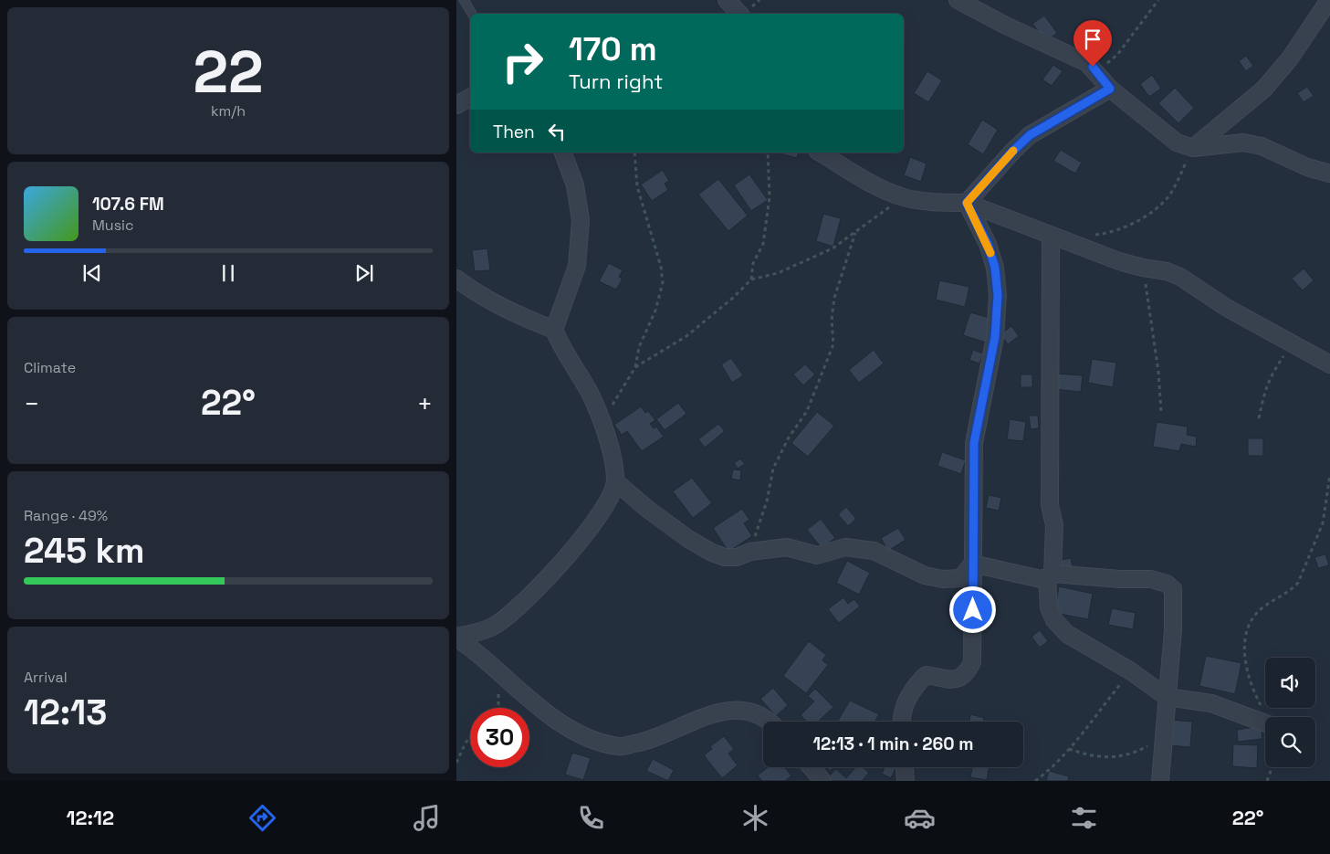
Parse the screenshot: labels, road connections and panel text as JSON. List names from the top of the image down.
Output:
{
  "page": {
    "tile": [
      ["22", "km/h"],
      "Climate",
      ["Range · 49%", "245 km"],
      ["Arrival", "12:13"]
    ],
    "turn": ["170 m", "Turn right"],
    "then": "Then",
    "song": ["107.6 FM", "Music"],
    "heat": ["−", "22°", "+"],
    "limit": "30",
    "trip": "12:13 · 1 min · 260 m",
    "tabs": ["12:12", "22°"]
  }
}
